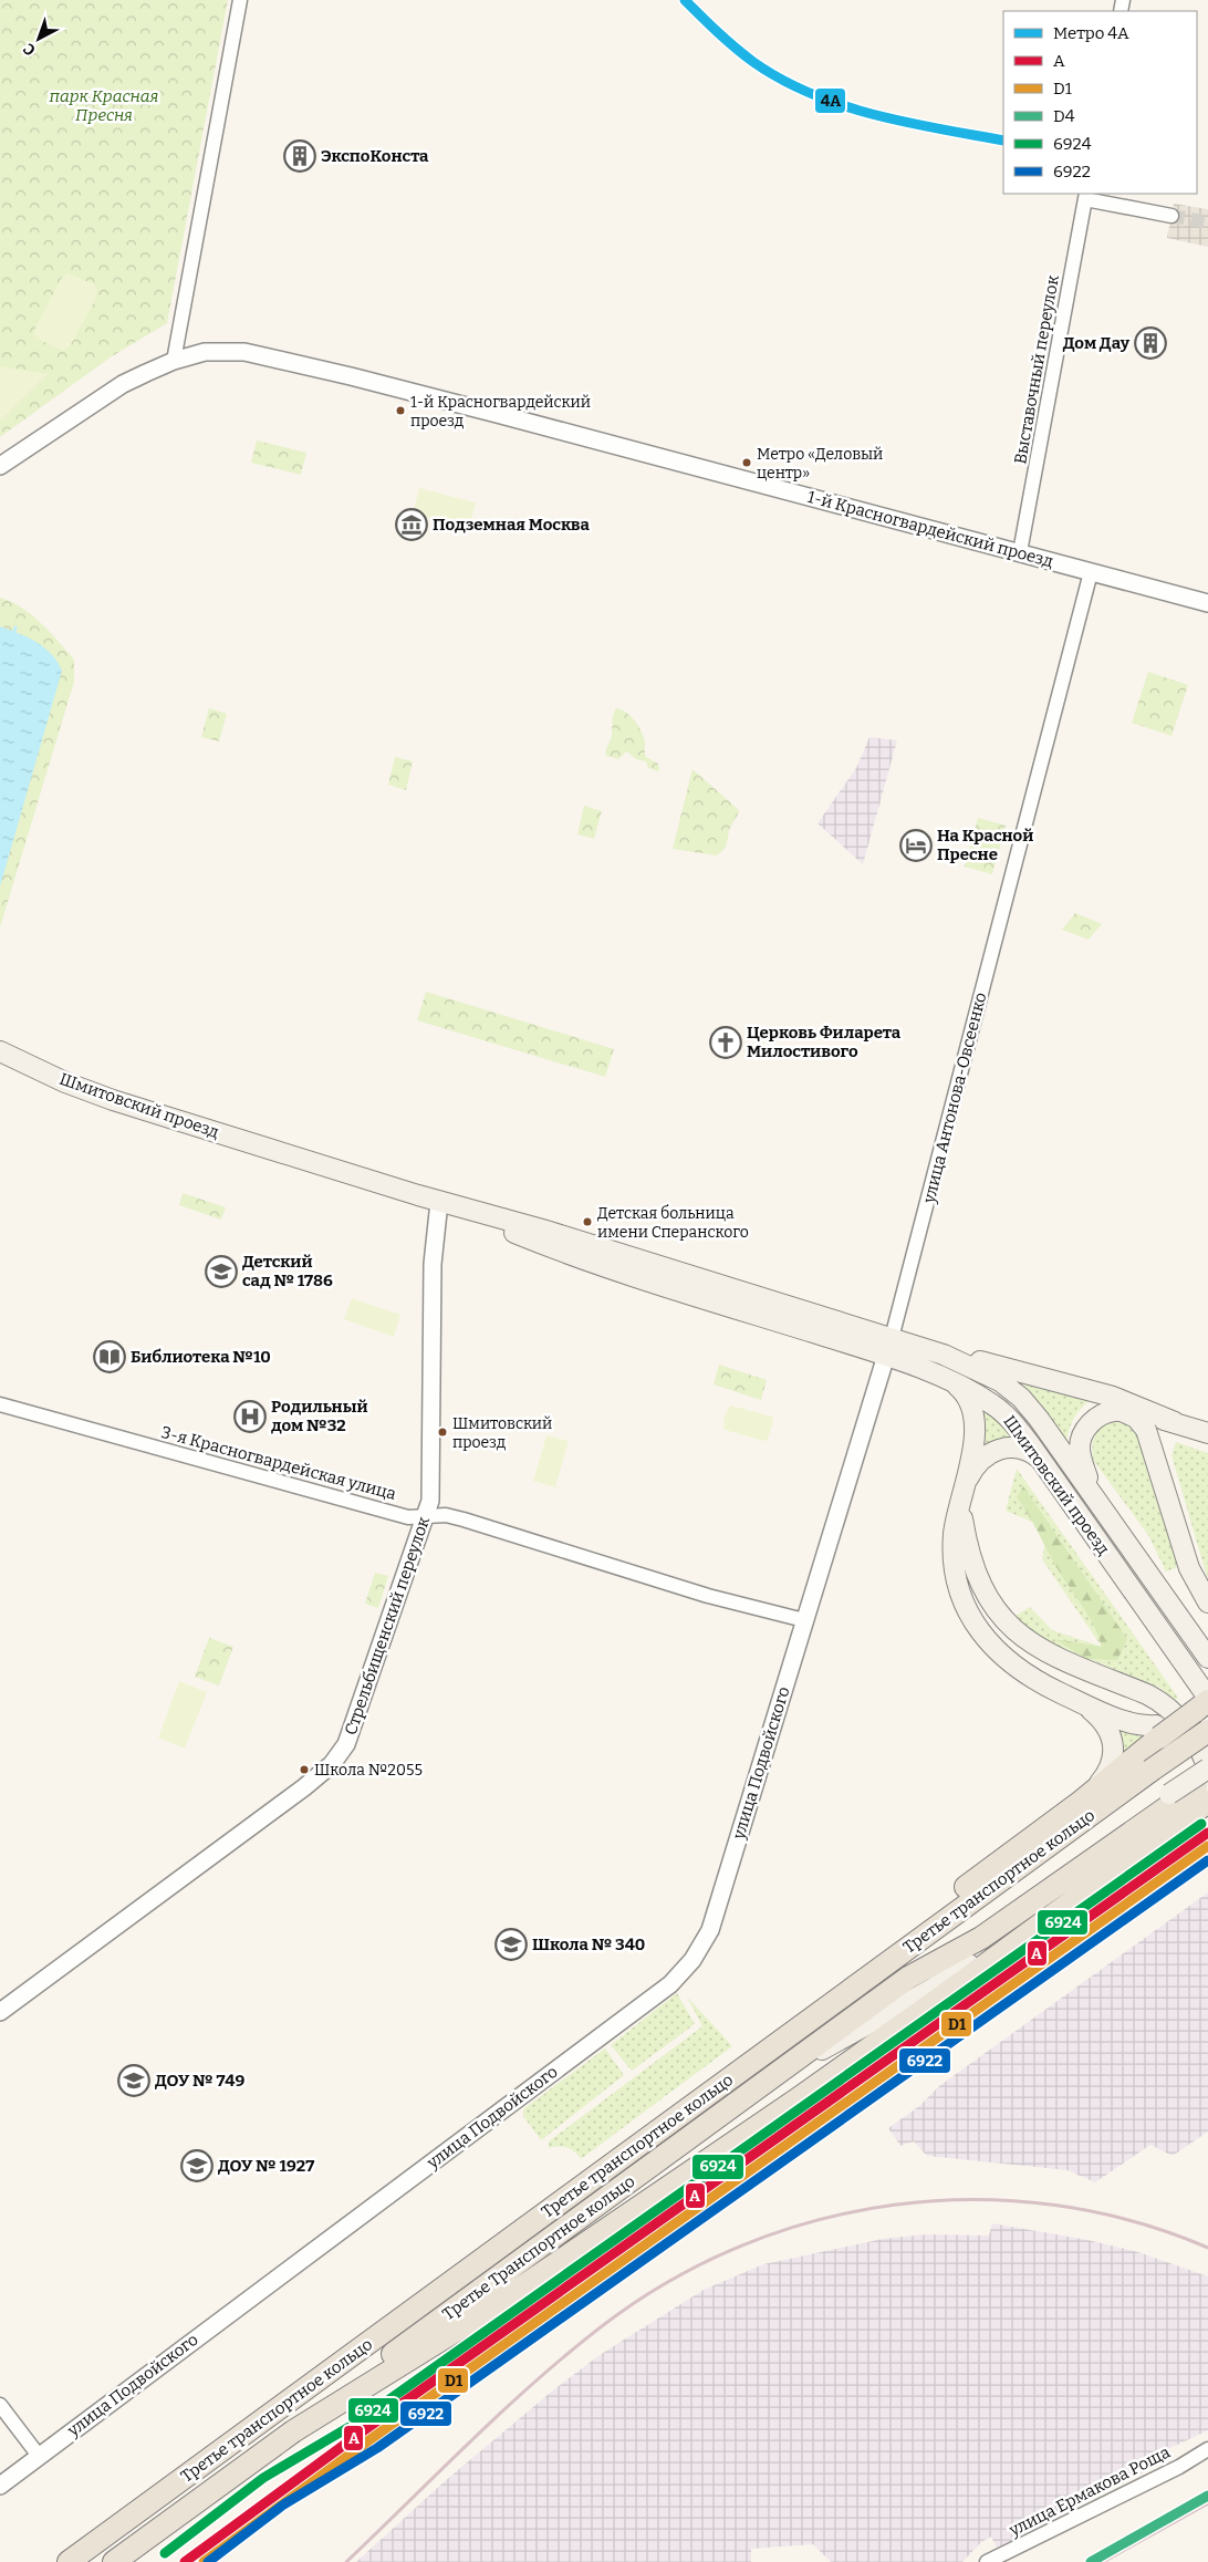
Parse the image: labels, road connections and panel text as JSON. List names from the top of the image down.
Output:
{
  "streets": {
    "main road": ["Шмитовский проезд", "Третье транспортное кольцо", "Третье Транспортное кольцо"],
    "street": [
      "Выставочный переулок",
      "1-й Красногвардейский проезд",
      "улица Антонова-Овсеенко",
      "3-я Красногвардейская улица",
      "Стрельбищенский переулок",
      "улица Подвойского",
      "улица Ермакова Роща"
    ]
  },
  "crossings": [
    ["Выставочный переулок", "1-й Красногвардейский проезд"],
    ["1-й Красногвардейский проезд", "улица Антонова-Овсеенко"],
    ["улица Антонова-Овсеенко", "Шмитовский проезд"],
    ["улица Антонова-Овсеенко", "3-я Красногвардейская улица"],
    ["улица Антонова-Овсеенко", "улица Подвойского"],
    ["Шмитовский проезд", "Стрельбищенский переулок"],
    ["3-я Красногвардейская улица", "Стрельбищенский переулок"],
    ["3-я Красногвардейская улица", "улица Подвойского"],
    ["Третье транспортное кольцо", "Третье Транспортное кольцо"]
  ],
  "parks": ["парк Красная Пресня"],
  "places": {
    "building": ["ЭкспоКонста", "Дом Дау"],
    "other": [
      "1-й Красногвардейский проезд",
      "Метро «Деловый центр»",
      "Детская больница имени Сперанского",
      "Шмитовский проезд",
      "Школа №2055"
    ],
    "museum": ["Подземная Москва"],
    "hotel": ["На Красной Пресне"],
    "church": ["Церковь Филарета Милостивого"],
    "school or university": [
      "Детский сад № 1786",
      "Школа № 340",
      "ДОУ № 749",
      "ДОУ № 1927"
    ],
    "library": ["Библиотека №10"],
    "hospital": ["Родильный дом №32"]
  },
  "lines": [
    "metro line 4А",
    "transit line 6924",
    "transit line A",
    "transit line D1",
    "transit line 6922",
    "transit line D4"
  ],
  "legend": [
    "Метро 4А",
    "A",
    "D1",
    "D4",
    "6924",
    "6922"
  ],
  "north": "bottom left"
}
